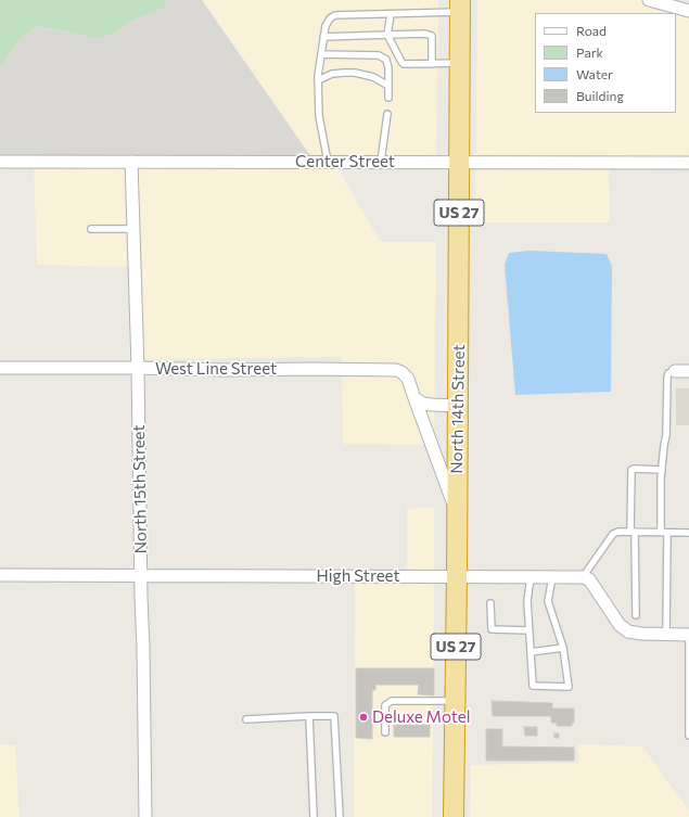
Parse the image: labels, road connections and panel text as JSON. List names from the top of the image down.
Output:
{
  "streets": {
    "highway": ["US 27", "North 14th Street"],
    "street": [
      "Center Street",
      "West Line Street",
      "North 15th Street",
      "High Street"
    ]
  },
  "crossings": [
    ["Center Street", "North 14th Street"],
    ["Center Street", "North 15th Street"],
    ["West Line Street", "North 14th Street"],
    ["West Line Street", "North 15th Street"],
    ["North 14th Street", "High Street"],
    ["North 15th Street", "High Street"]
  ],
  "places": ["Deluxe Motel"],
  "legend": [
    "Road",
    "Park",
    "Water",
    "Building"
  ]
}
